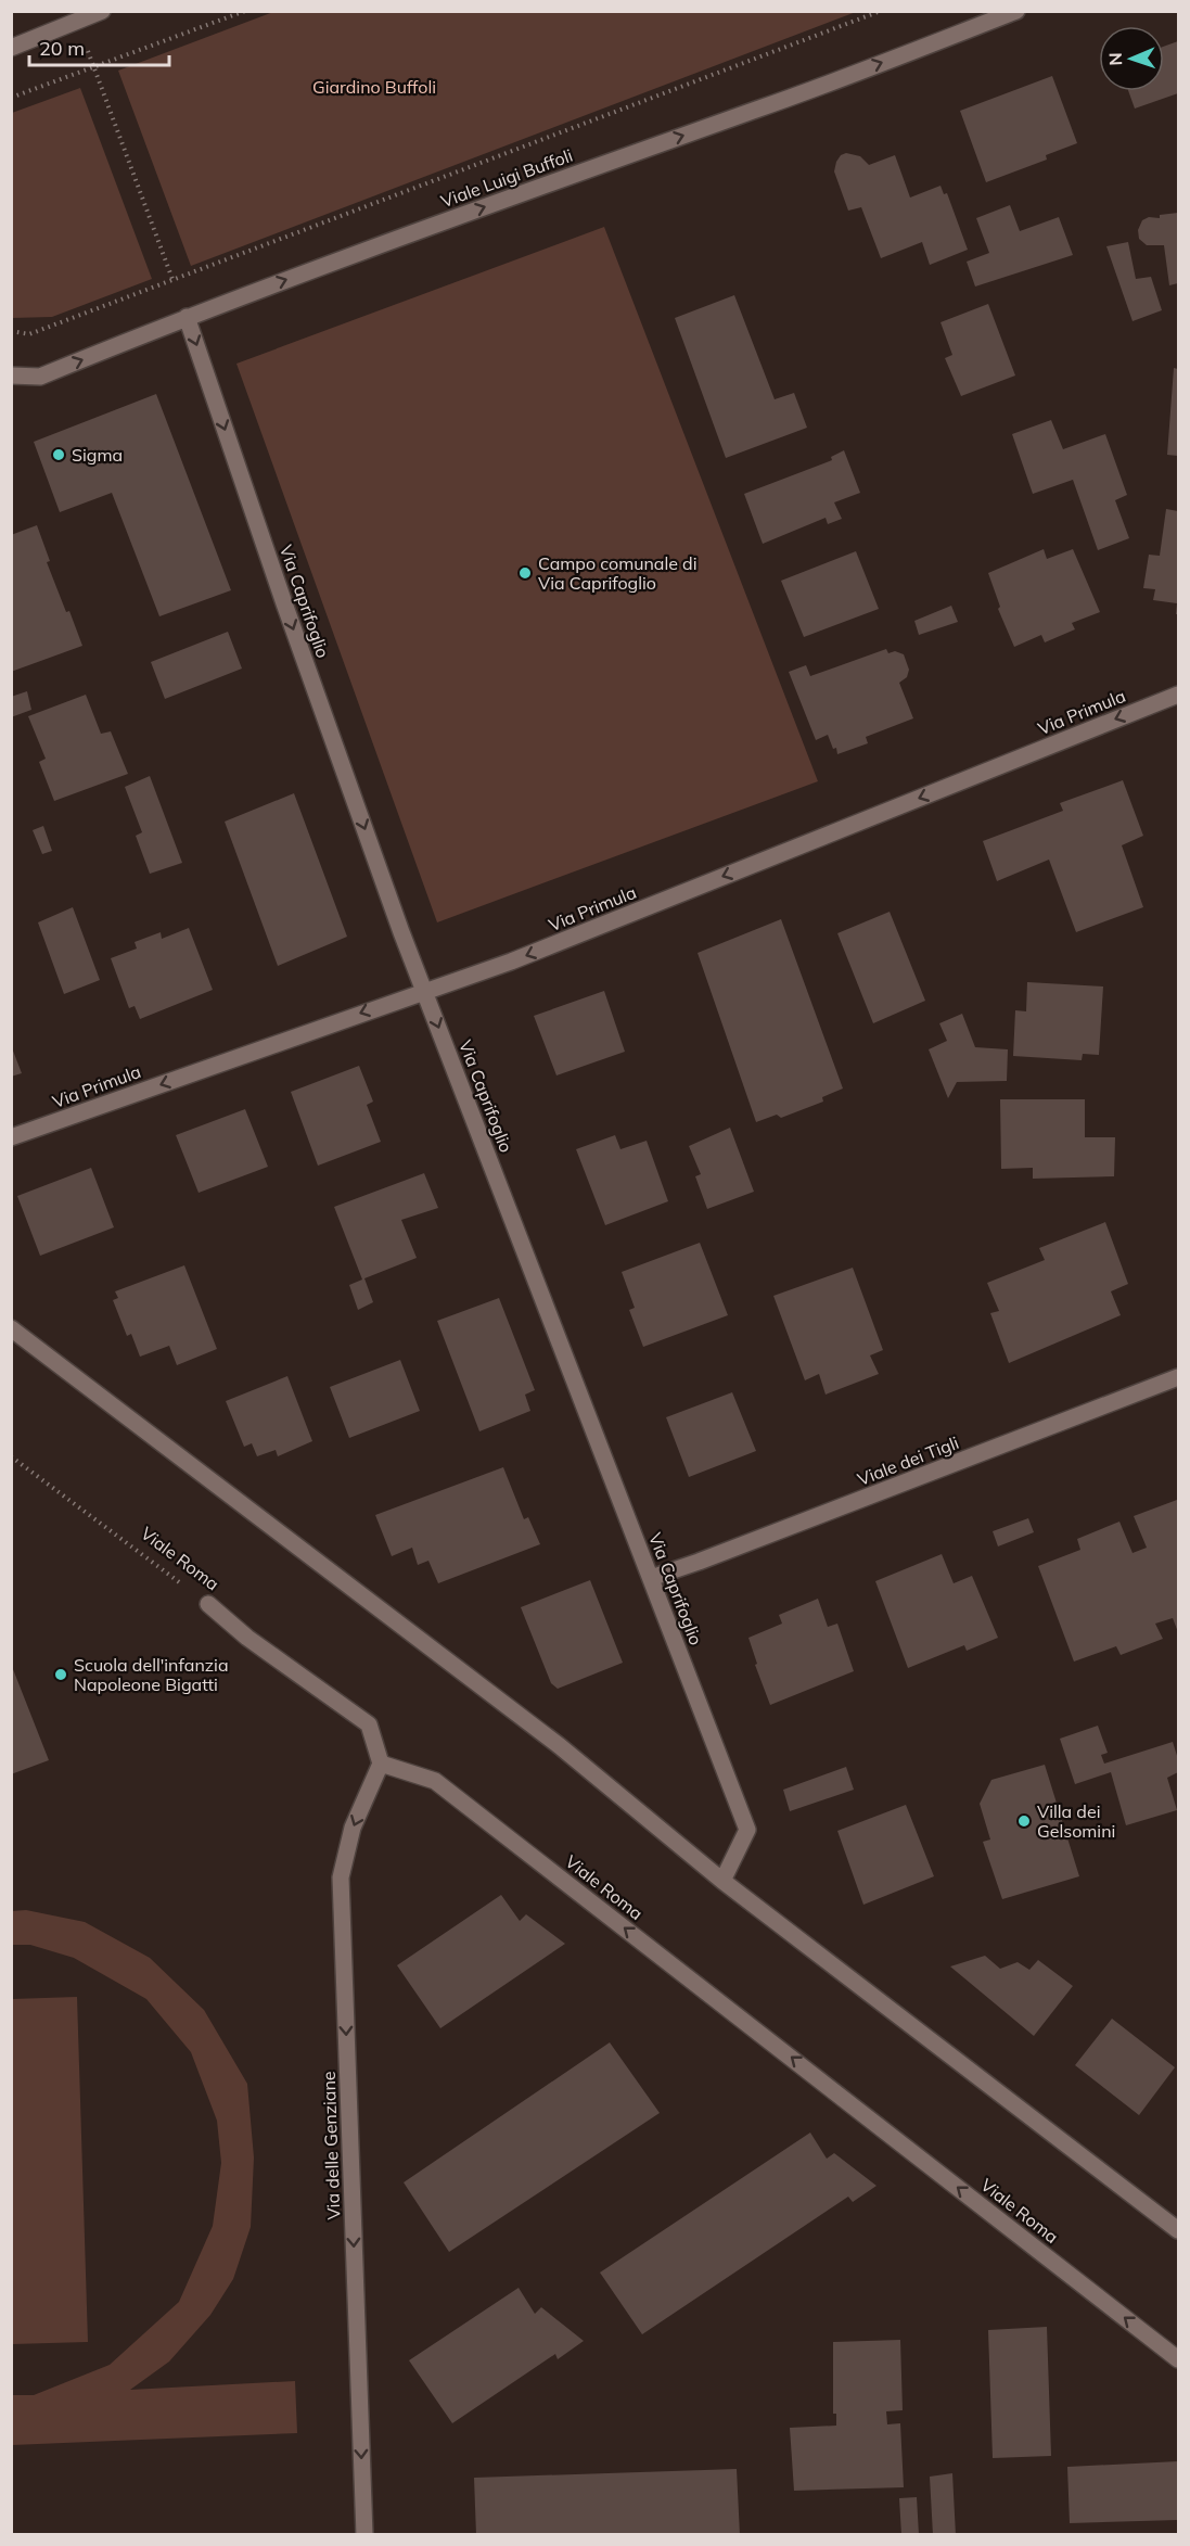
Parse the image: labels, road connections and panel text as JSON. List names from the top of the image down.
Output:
{
  "streets": {
    "street": [
      "Viale Luigi Buffoli",
      "Via Caprifoglio",
      "Via Primula",
      "Viale dei Tigli",
      "Viale Roma",
      "Via delle Genziane"
    ]
  },
  "crossings": [
    ["Viale Luigi Buffoli", "Via Caprifoglio"],
    ["Via Caprifoglio", "Via Primula"],
    ["Via Caprifoglio", "Viale dei Tigli"],
    ["Viale Roma", "Via delle Genziane"]
  ],
  "one_way": [
    "Viale Luigi Buffoli",
    "Via Caprifoglio",
    "Via Primula",
    "Viale Roma",
    "Via delle Genziane"
  ],
  "parks": ["Giardino Buffoli"],
  "places": [
    "Sigma",
    "Campo comunale di Via Caprifoglio",
    "Scuola dell'infanzia Napoleone Bigatti",
    "Villa dei Gelsomini"
  ],
  "scale_bar": "20 m",
  "north": "left"
}
